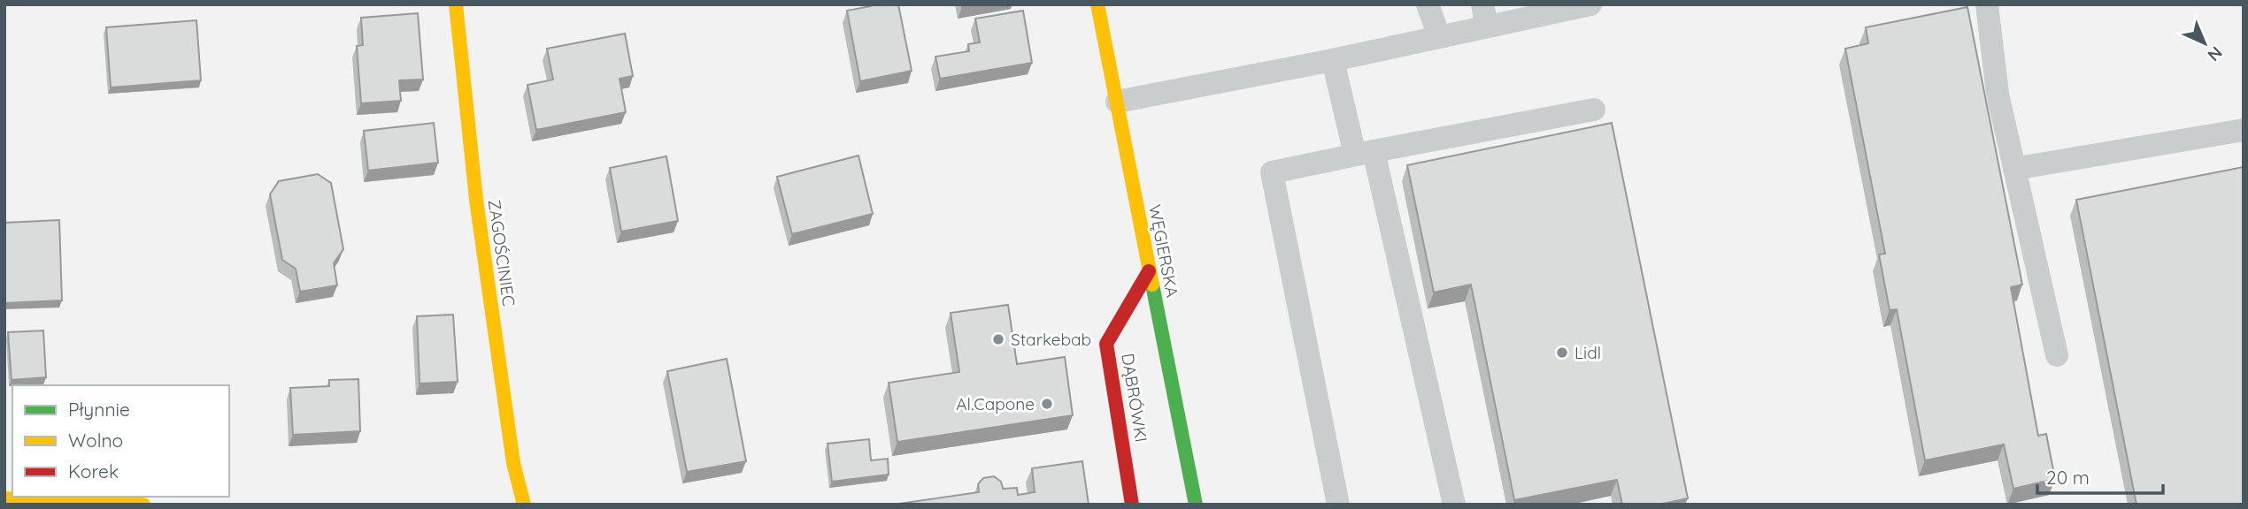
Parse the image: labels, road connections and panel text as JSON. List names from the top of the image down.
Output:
{
  "streets": {
    "street": ["WĘGIERSKA", "ZAGOŚCINIEC", "DĄBRÓWKI"]
  },
  "crossings": [
    ["WĘGIERSKA", "DĄBRÓWKI"]
  ],
  "places": ["Starkebab", "Lidl", "Al.Capone"],
  "legend": ["Płynnie", "Wolno", "Korek"],
  "scale_bar": "20 m",
  "north": "bottom right"
}
